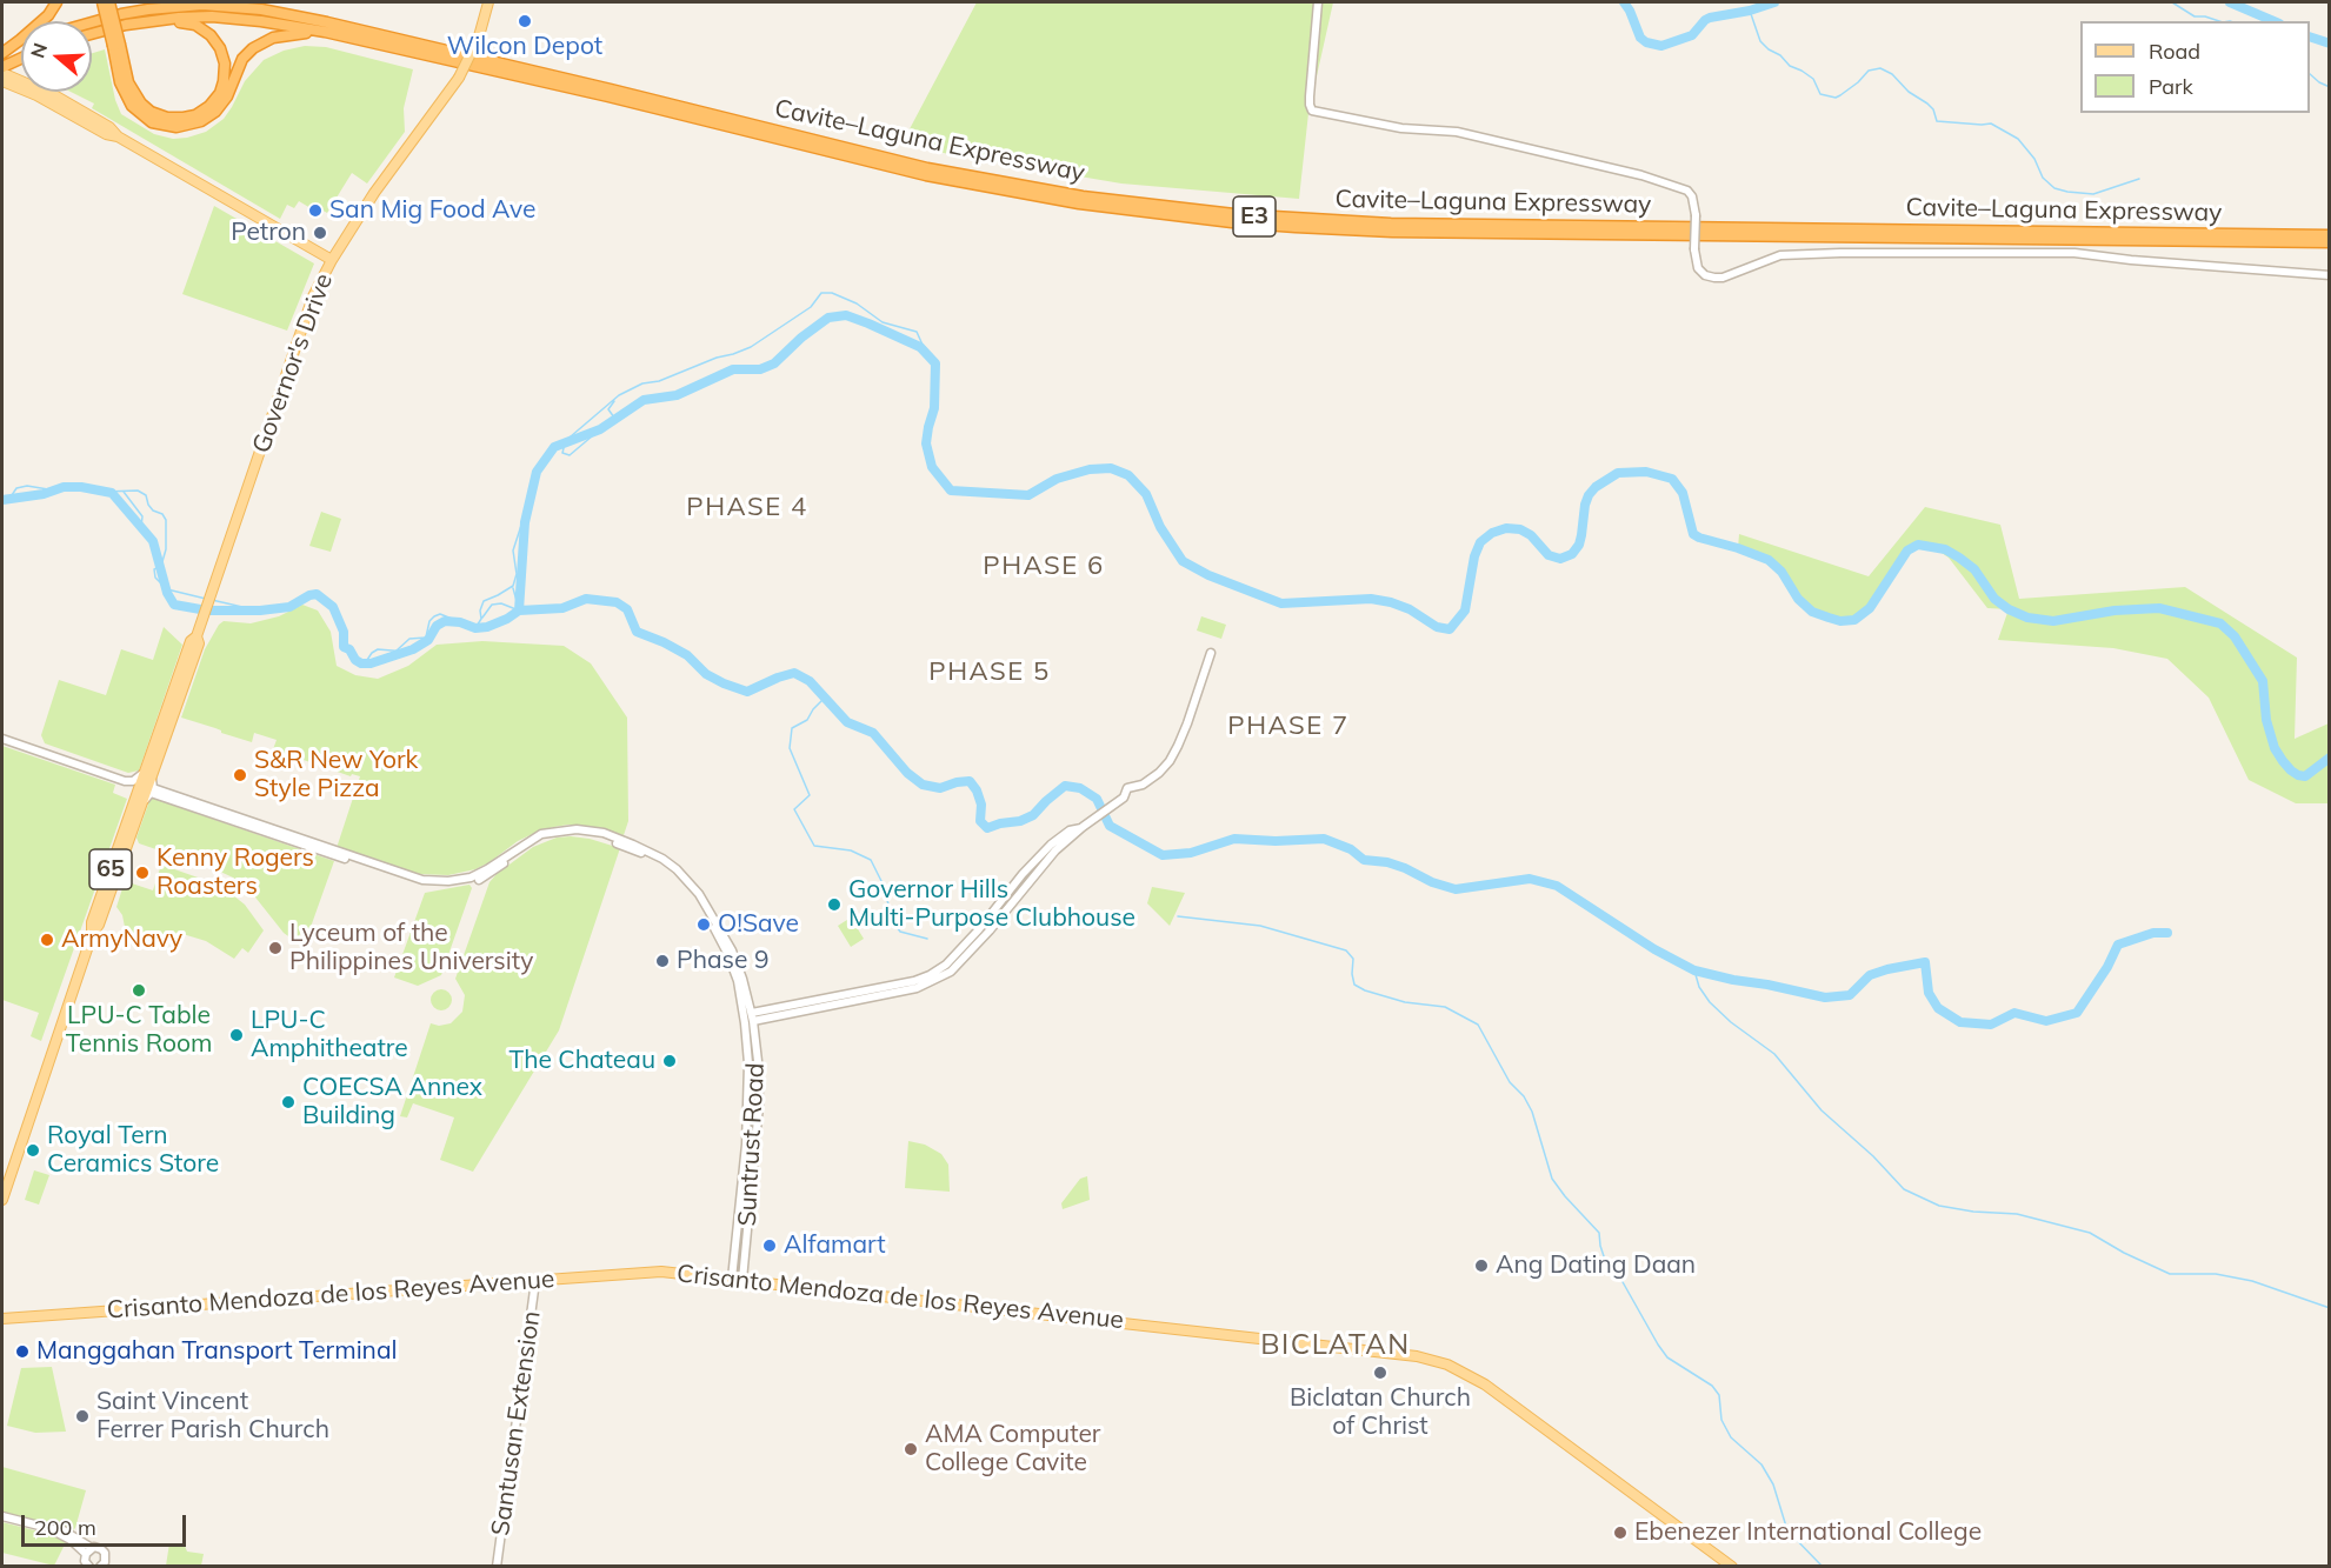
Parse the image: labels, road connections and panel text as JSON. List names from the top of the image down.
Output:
{
  "streets": {
    "highway": ["Cavite–Laguna Expressway", "E3"],
    "main road": ["Governor's Drive", "65", "Crisanto Mendoza de los Reyes Avenue"],
    "street": ["Suntrust Road", "Santusan Extension"]
  },
  "crossings": [
    ["Suntrust Road", "Crisanto Mendoza de los Reyes Avenue"],
    ["Crisanto Mendoza de los Reyes Avenue", "Santusan Extension"]
  ],
  "districts": [
    "PHASE 4",
    "PHASE 6",
    "PHASE 5",
    "PHASE 7",
    "BICLATAN"
  ],
  "places": [
    "Wilcon Depot",
    "San Mig Food Ave",
    "Petron",
    "S&R New York Style Pizza",
    "Kenny Rogers Roasters",
    "Governor Hills Multi-Purpose Clubhouse",
    "O!Save",
    "ArmyNavy",
    "Lyceum of the Philippines University",
    "Phase 9",
    "LPU-C Table Tennis Room",
    "LPU-C Amphitheatre",
    "The Chateau",
    "COECSA Annex Building",
    "Royal Tern Ceramics Store",
    "Alfamart",
    "Ang Dating Daan",
    "Manggahan Transport Terminal",
    "Biclatan Church of Christ",
    "Saint Vincent Ferrer Parish Church",
    "AMA Computer College Cavite",
    "Ebenezer International College"
  ],
  "legend": ["Road", "Park"],
  "scale_bar": "200 m",
  "north": "left"
}
